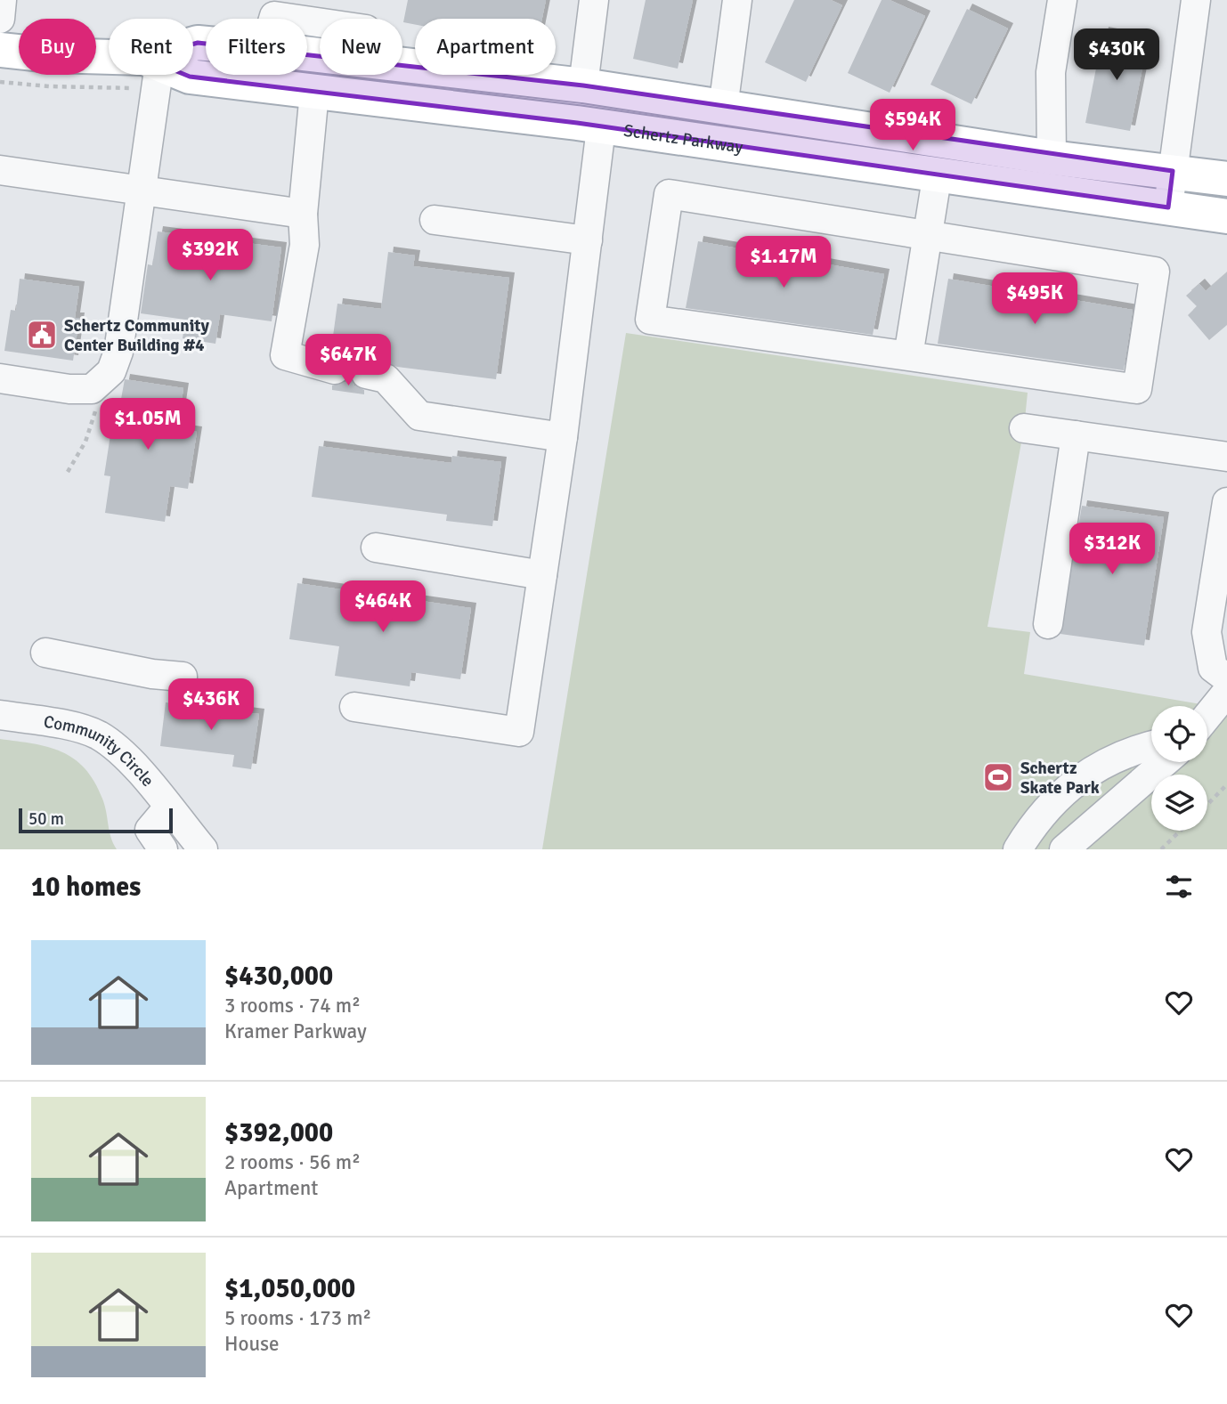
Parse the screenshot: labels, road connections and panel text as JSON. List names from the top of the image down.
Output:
{
  "streets": {
    "main road": ["Schertz Parkway"],
    "street": ["Community Circle"]
  },
  "places": {
    "public building": ["Schertz Community Center Building #4"],
    "sports": ["Schertz Skate Park"]
  },
  "scale_bar": "50 m",
  "page": {
    "chip": [
      "Buy",
      "Rent",
      "Filters",
      "New",
      "Apartment"
    ],
    "price": [
      "$430K",
      "$594K",
      "$392K",
      "$1.17M",
      "$495K",
      "$647K",
      "$1.05M",
      "$312K",
      "$464K",
      "$436K"
    ],
    "scale": "50 m",
    "heading": "10 homes",
    "list": [
      {
        "name": "$430,000",
        "note": "3 rooms · 74 m² · Kramer Parkway"
      },
      {
        "name": "$392,000",
        "note": "2 rooms · 56 m² · Apartment"
      },
      {
        "name": "$1,050,000",
        "note": "5 rooms · 173 m² · House"
      }
    ]
  }
}
